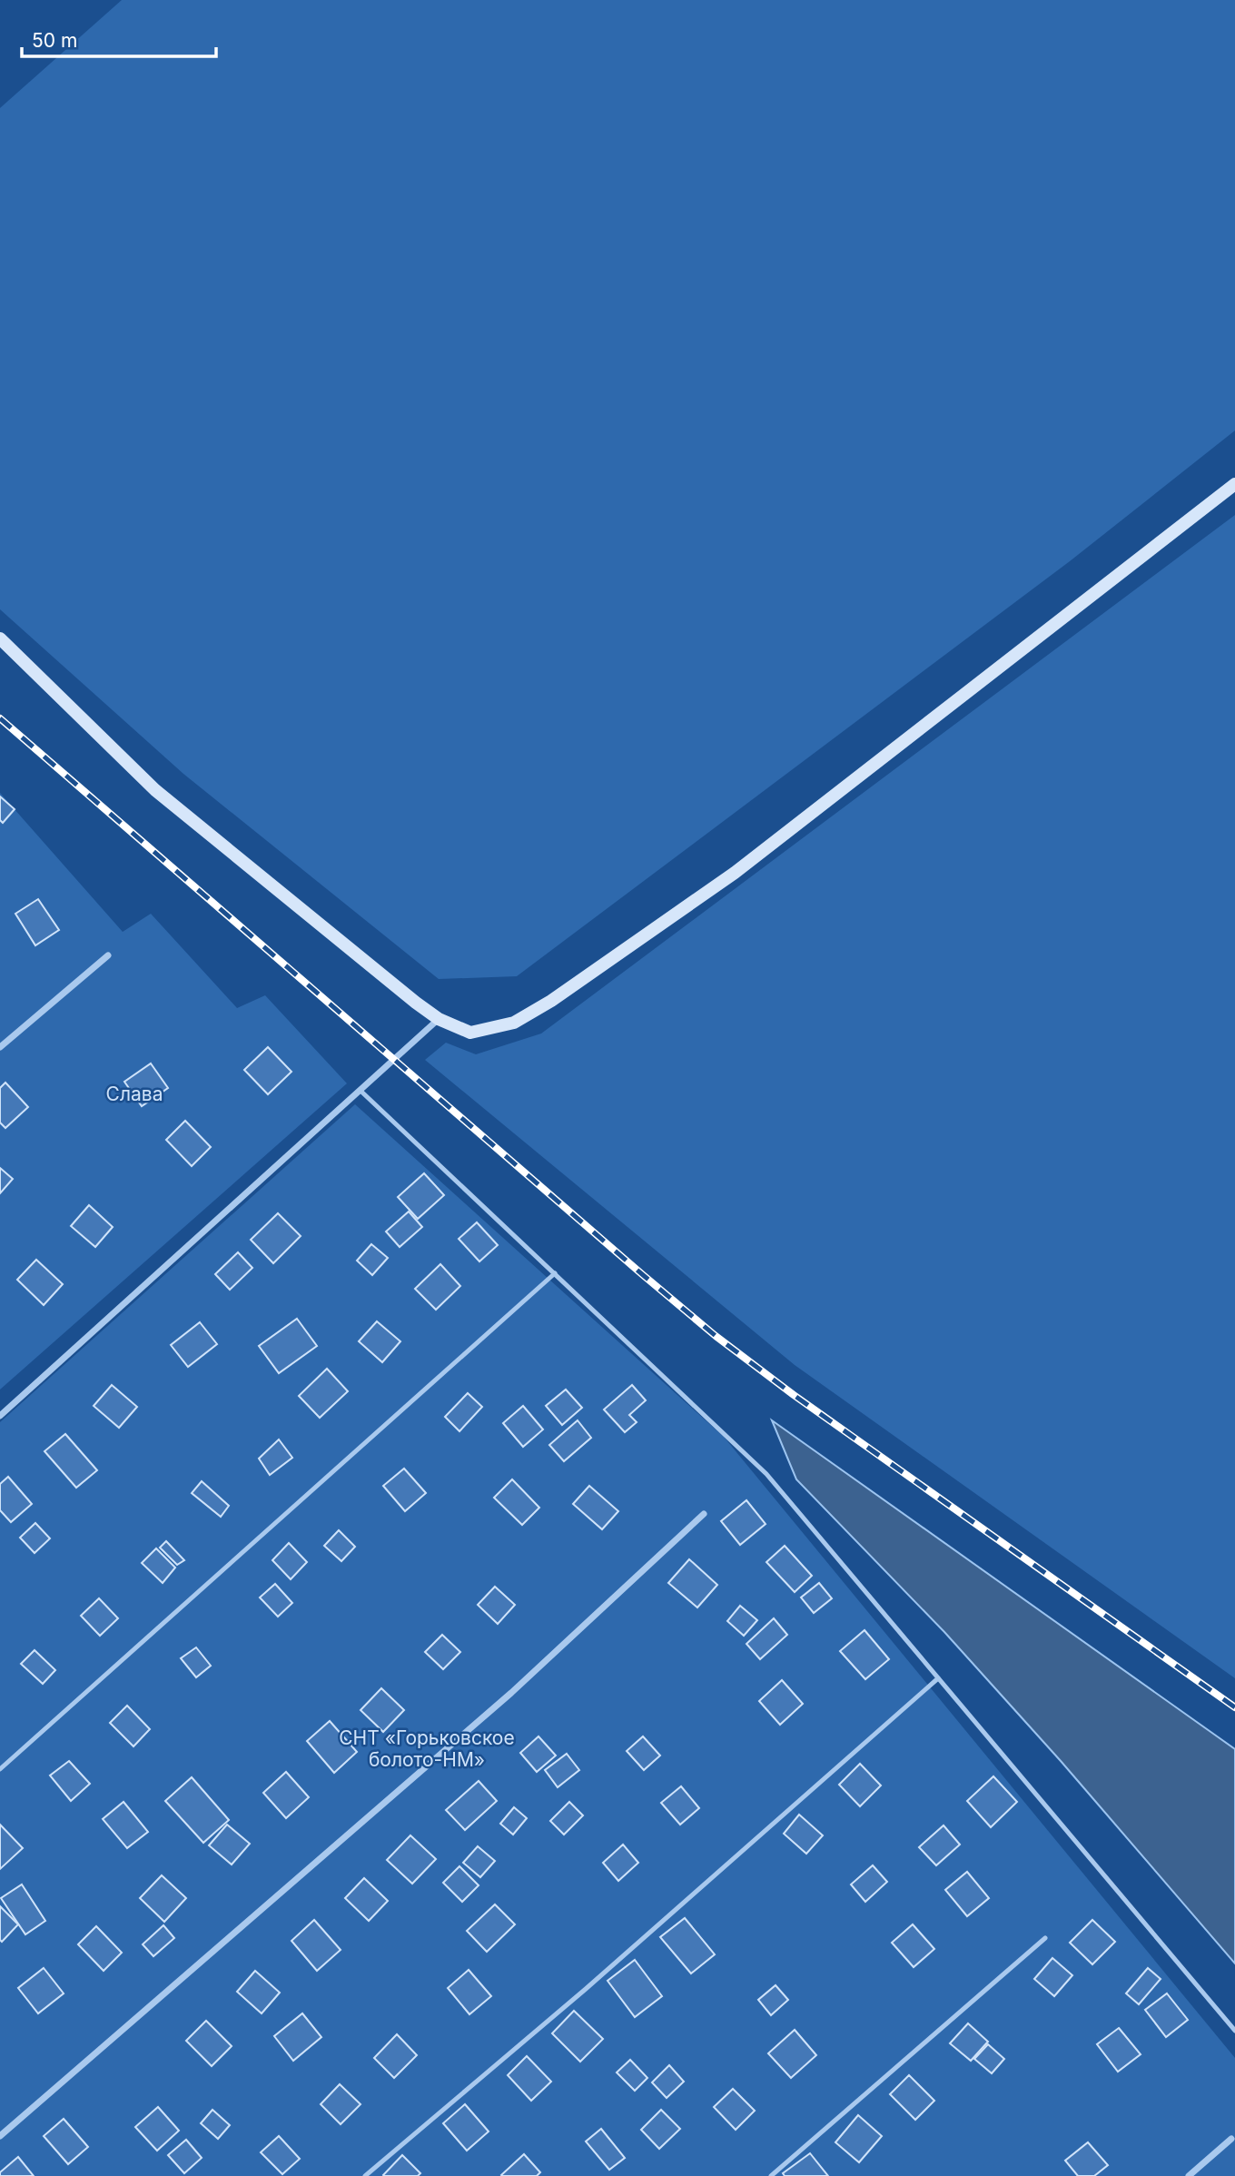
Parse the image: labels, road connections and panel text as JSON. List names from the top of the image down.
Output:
{
  "parks": ["Слава", "СНТ «Горьковское болото-НМ»"],
  "scale_bar": "50 m"
}
